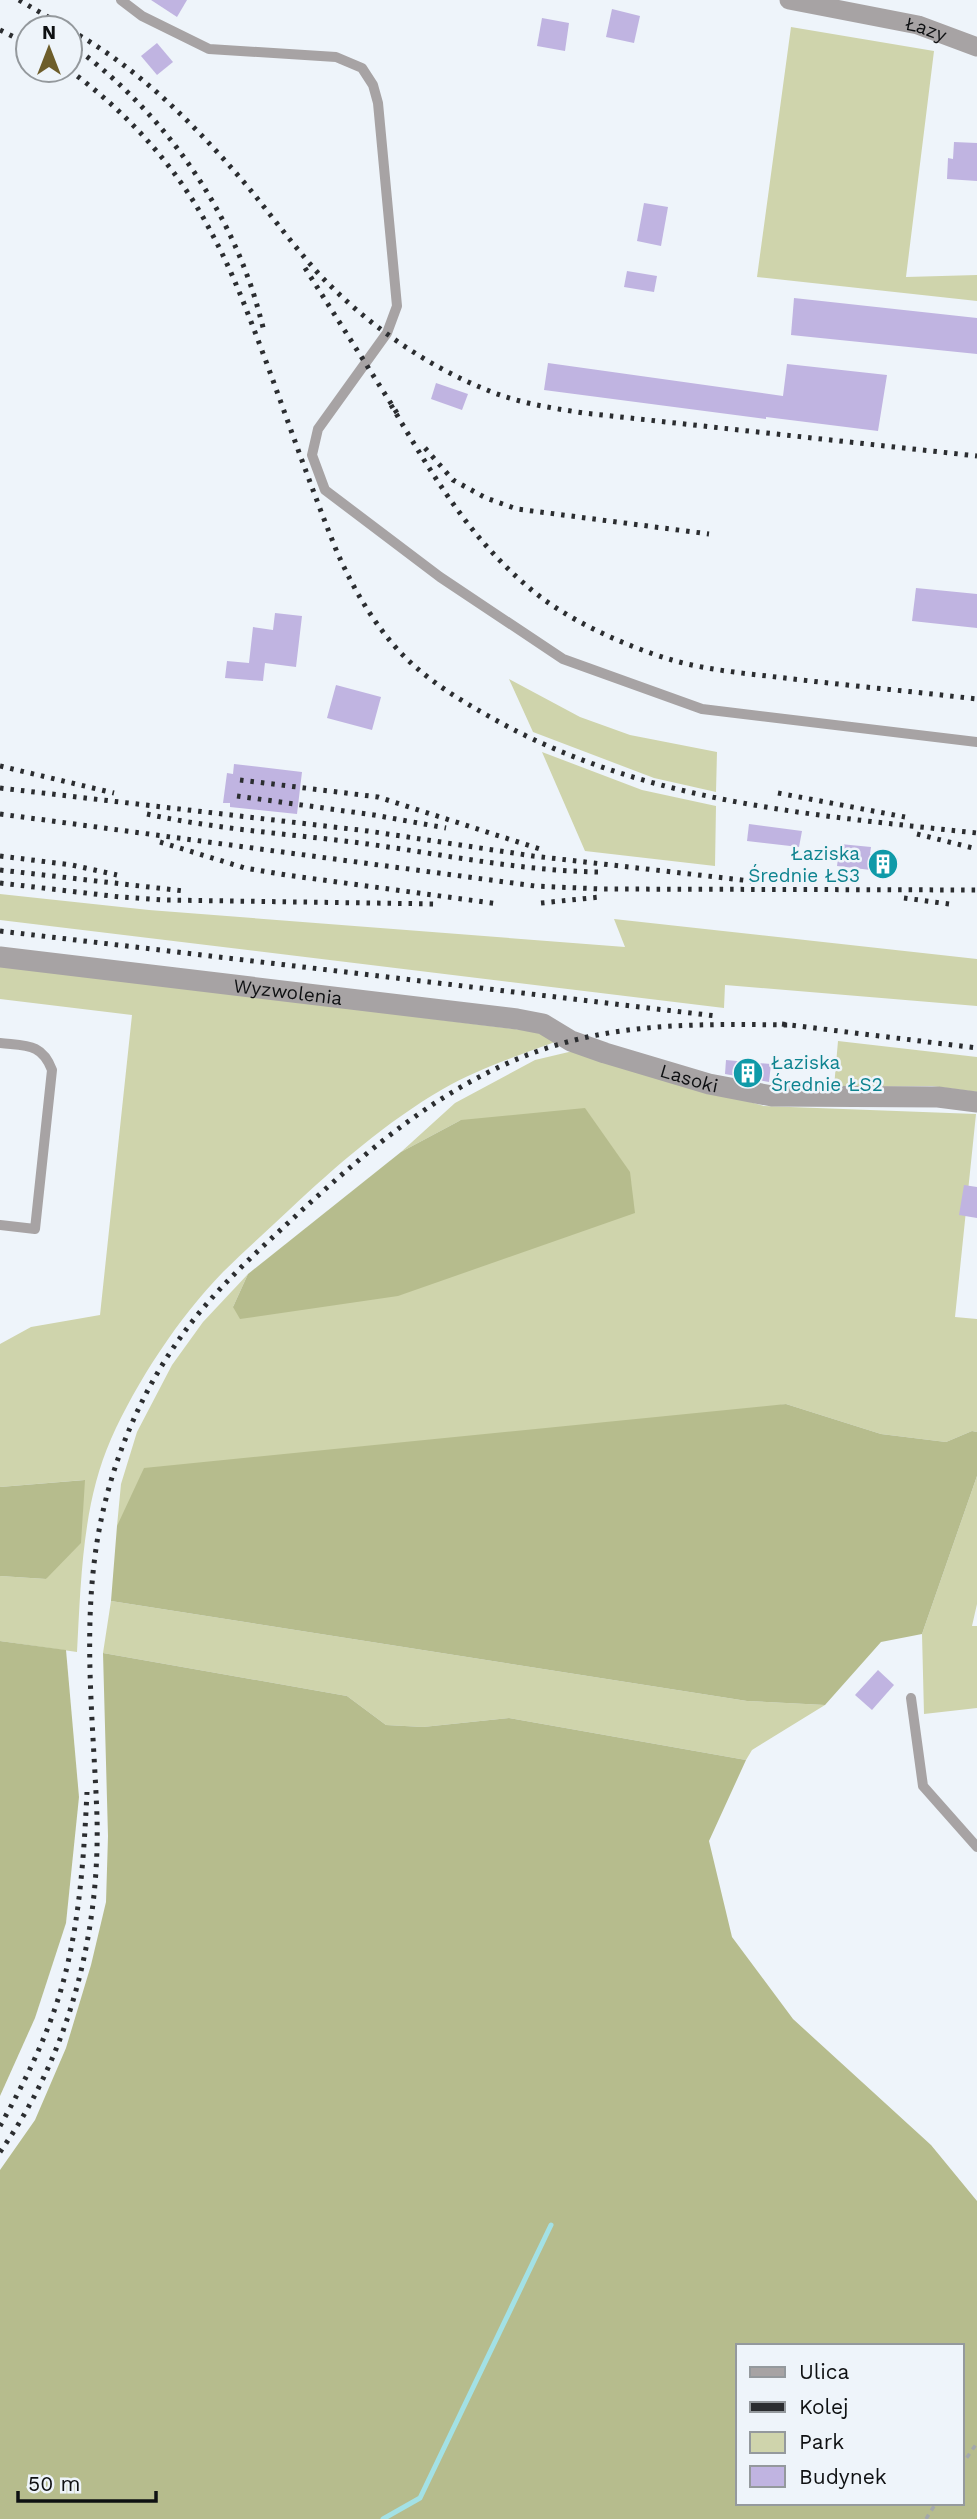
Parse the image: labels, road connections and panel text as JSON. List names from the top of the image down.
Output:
{
  "streets": {
    "street": ["Łazy", "Wyzwolenia", "Lasoki"]
  },
  "crossings": [
    ["Wyzwolenia", "Lasoki"]
  ],
  "places": {
    "building": ["Łaziska Średnie ŁS3", "Łaziska Średnie ŁS2"]
  },
  "legend": [
    "Ulica",
    "Kolej",
    "Park",
    "Budynek"
  ],
  "scale_bar": "50 m",
  "north": "top"
}
